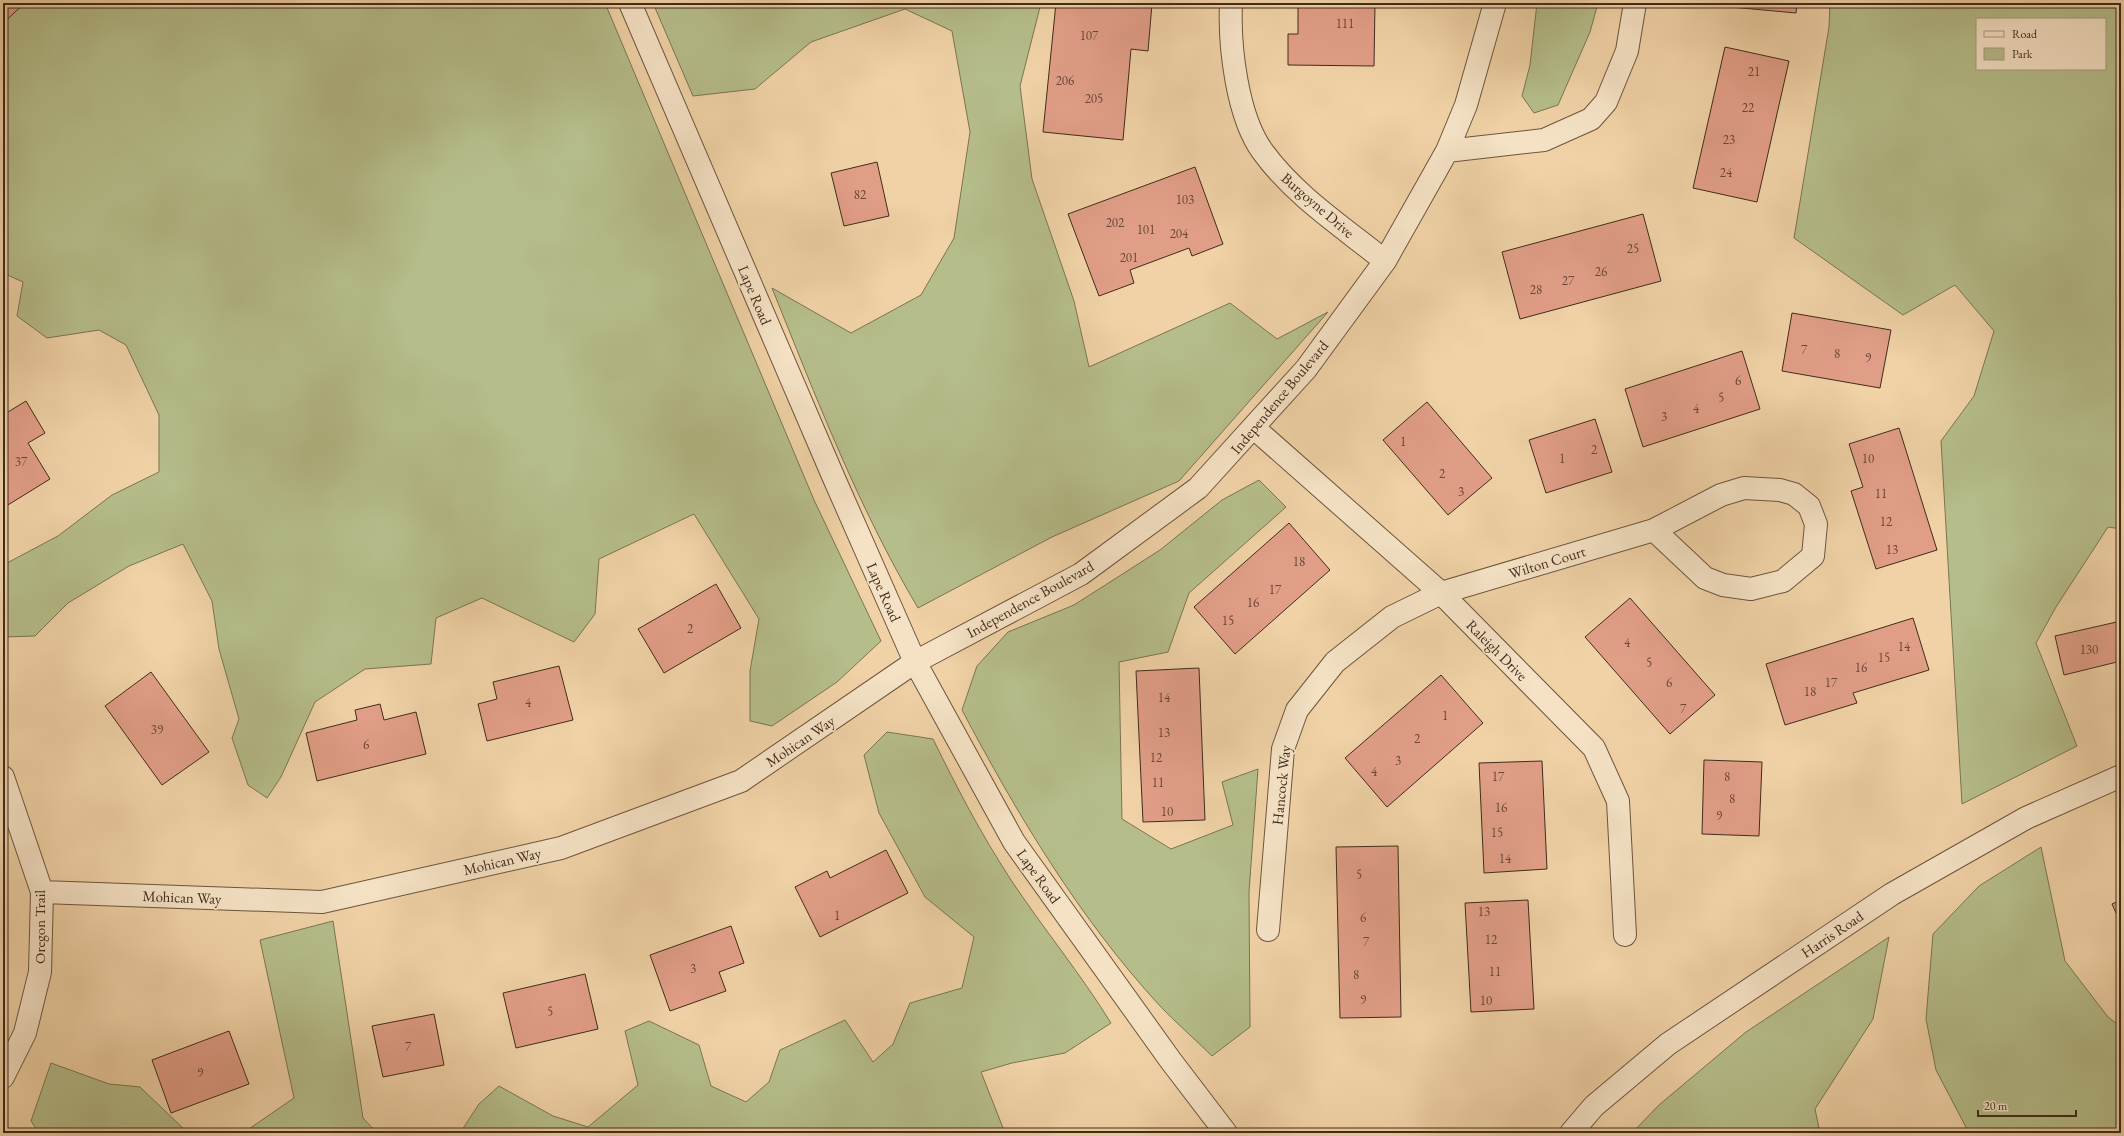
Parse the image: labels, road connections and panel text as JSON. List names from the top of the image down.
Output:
{
  "streets": {
    "street": [
      "Burgoyne Drive",
      "Lape Road",
      "Independence Boulevard",
      "Wilton Court",
      "Raleigh Drive",
      "Mohican Way",
      "Hancock Way",
      "Oregon Trail",
      "Harris Road"
    ]
  },
  "crossings": [
    ["Burgoyne Drive", "Independence Boulevard"],
    ["Lape Road", "Independence Boulevard"],
    ["Lape Road", "Mohican Way"],
    ["Independence Boulevard", "Raleigh Drive"],
    ["Independence Boulevard", "Mohican Way"],
    ["Wilton Court", "Raleigh Drive"],
    ["Wilton Court", "Hancock Way"],
    ["Raleigh Drive", "Hancock Way"],
    ["Mohican Way", "Oregon Trail"]
  ],
  "house_numbers": [
    "111",
    "107",
    "21",
    "206",
    "205",
    "22",
    "23",
    "24",
    "82",
    "103",
    "202",
    "101",
    "204",
    "25",
    "201",
    "26",
    "27",
    "28",
    "7",
    "8",
    "9",
    "6",
    "5",
    "4",
    "3",
    "1",
    "2",
    "1",
    "10",
    "37",
    "2",
    "3",
    "11",
    "12",
    "13",
    "18",
    "17",
    "16",
    "15",
    "2",
    "4",
    "14",
    "130",
    "15",
    "5",
    "16",
    "6",
    "17",
    "18",
    "14",
    "4",
    "7",
    "1",
    "39",
    "13",
    "2",
    "6",
    "12",
    "3",
    "4",
    "17",
    "8",
    "11",
    "8",
    "16",
    "10",
    "9",
    "15",
    "14",
    "5",
    "13",
    "1",
    "6",
    "12",
    "7",
    "3",
    "11",
    "8",
    "9",
    "10",
    "5",
    "7",
    "9"
  ],
  "legend": ["Road", "Park"],
  "scale_bar": "20 m"
}
